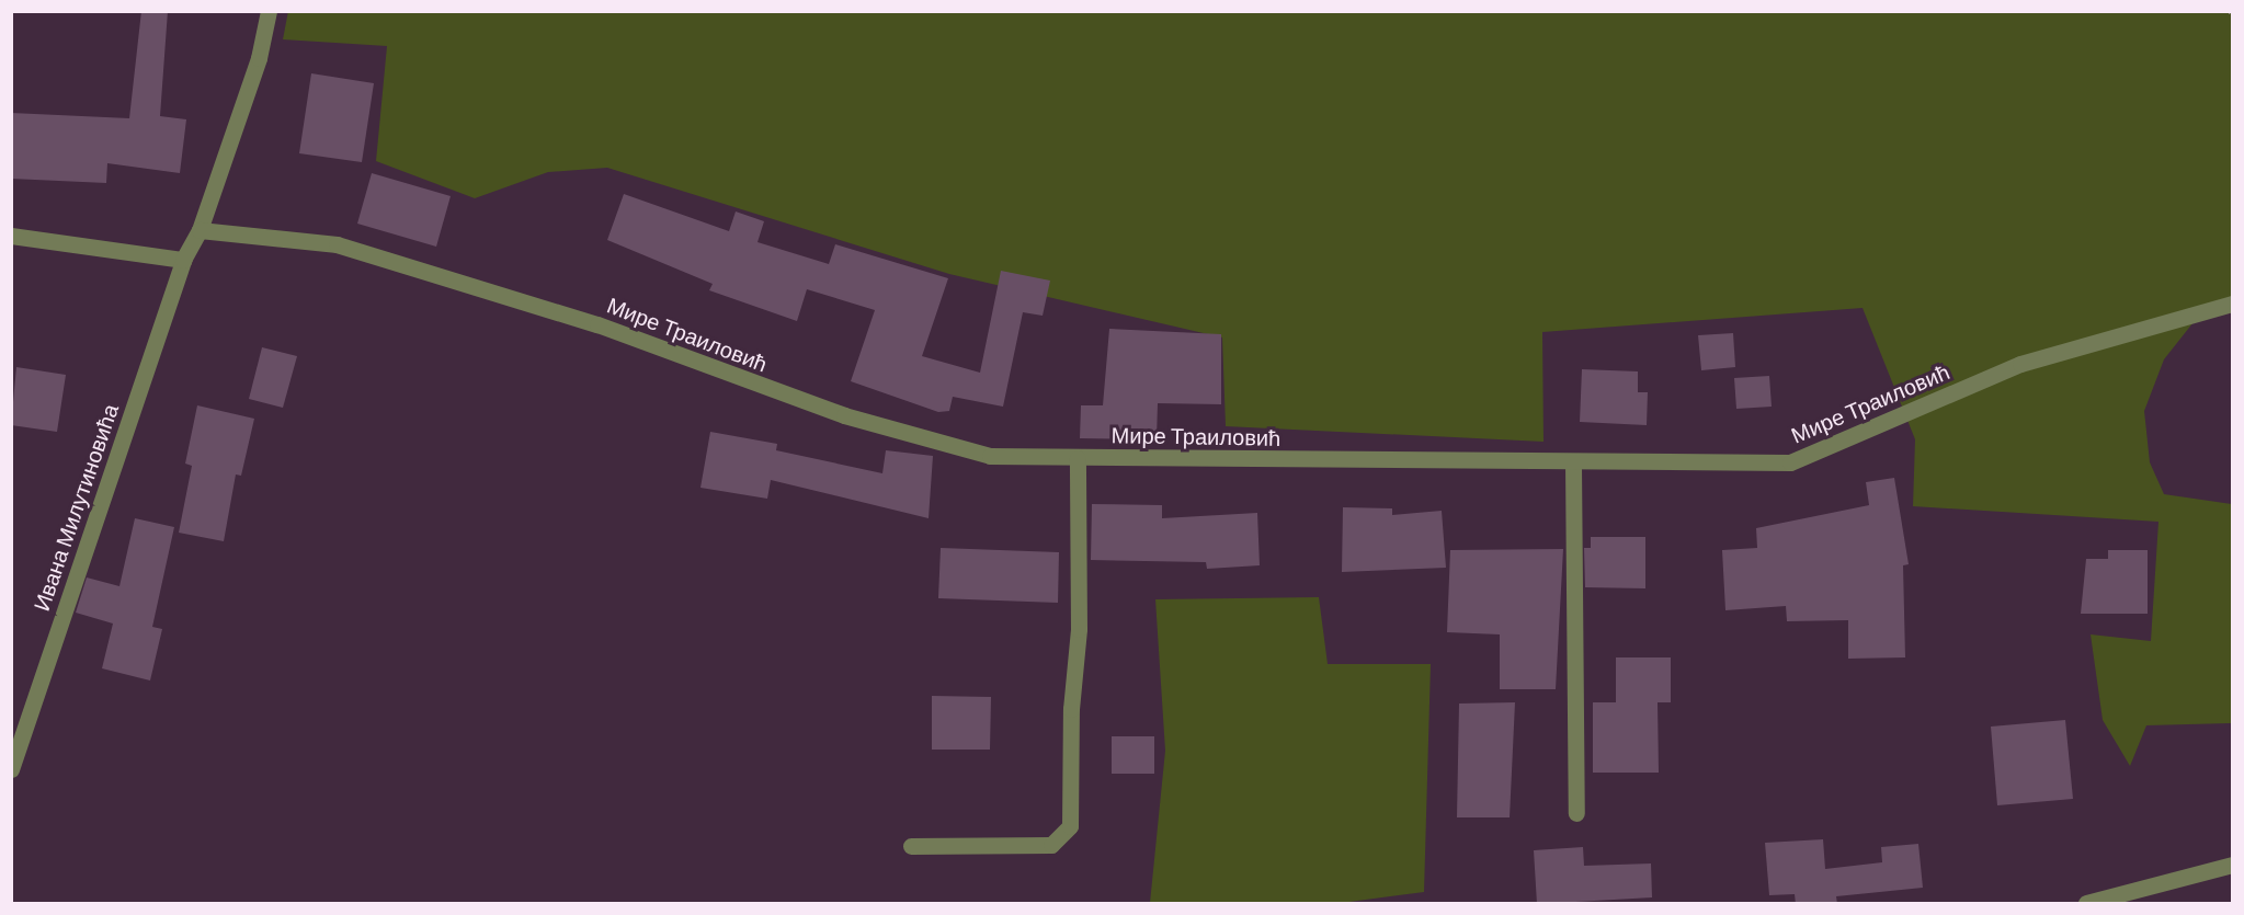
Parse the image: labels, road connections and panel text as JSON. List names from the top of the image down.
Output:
{
  "streets": {
    "street": ["Мире Траиловић", "Ивана Милутиновића"]
  }
}
